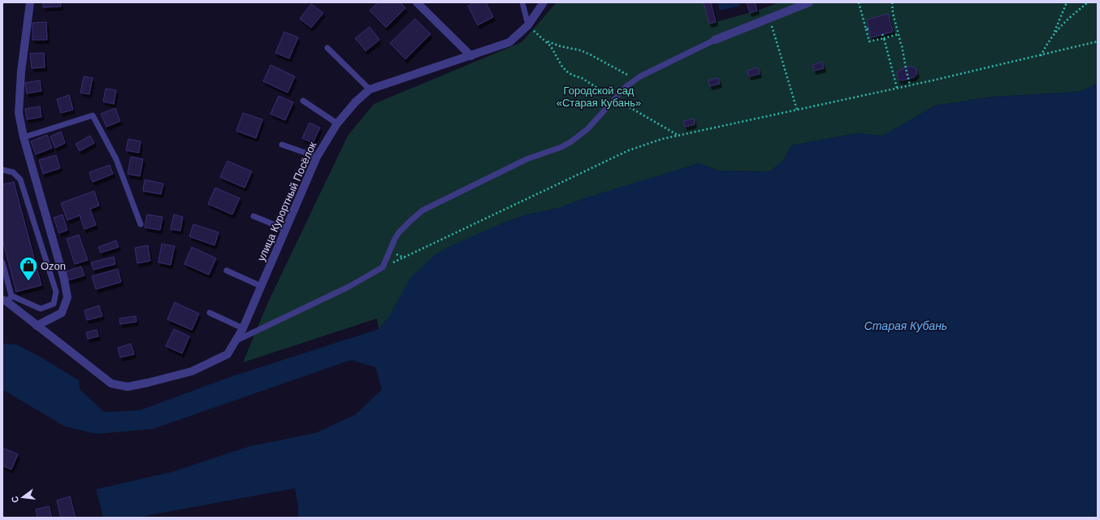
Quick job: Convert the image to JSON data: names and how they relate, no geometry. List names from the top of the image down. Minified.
{"streets":{"street":["улица Курортный Посёлок"]},"water":["Старая Кубань"],"parks":["Городской сад «Старая Кубань»"],"places":{"shop":["Ozon"]},"north":"left"}
